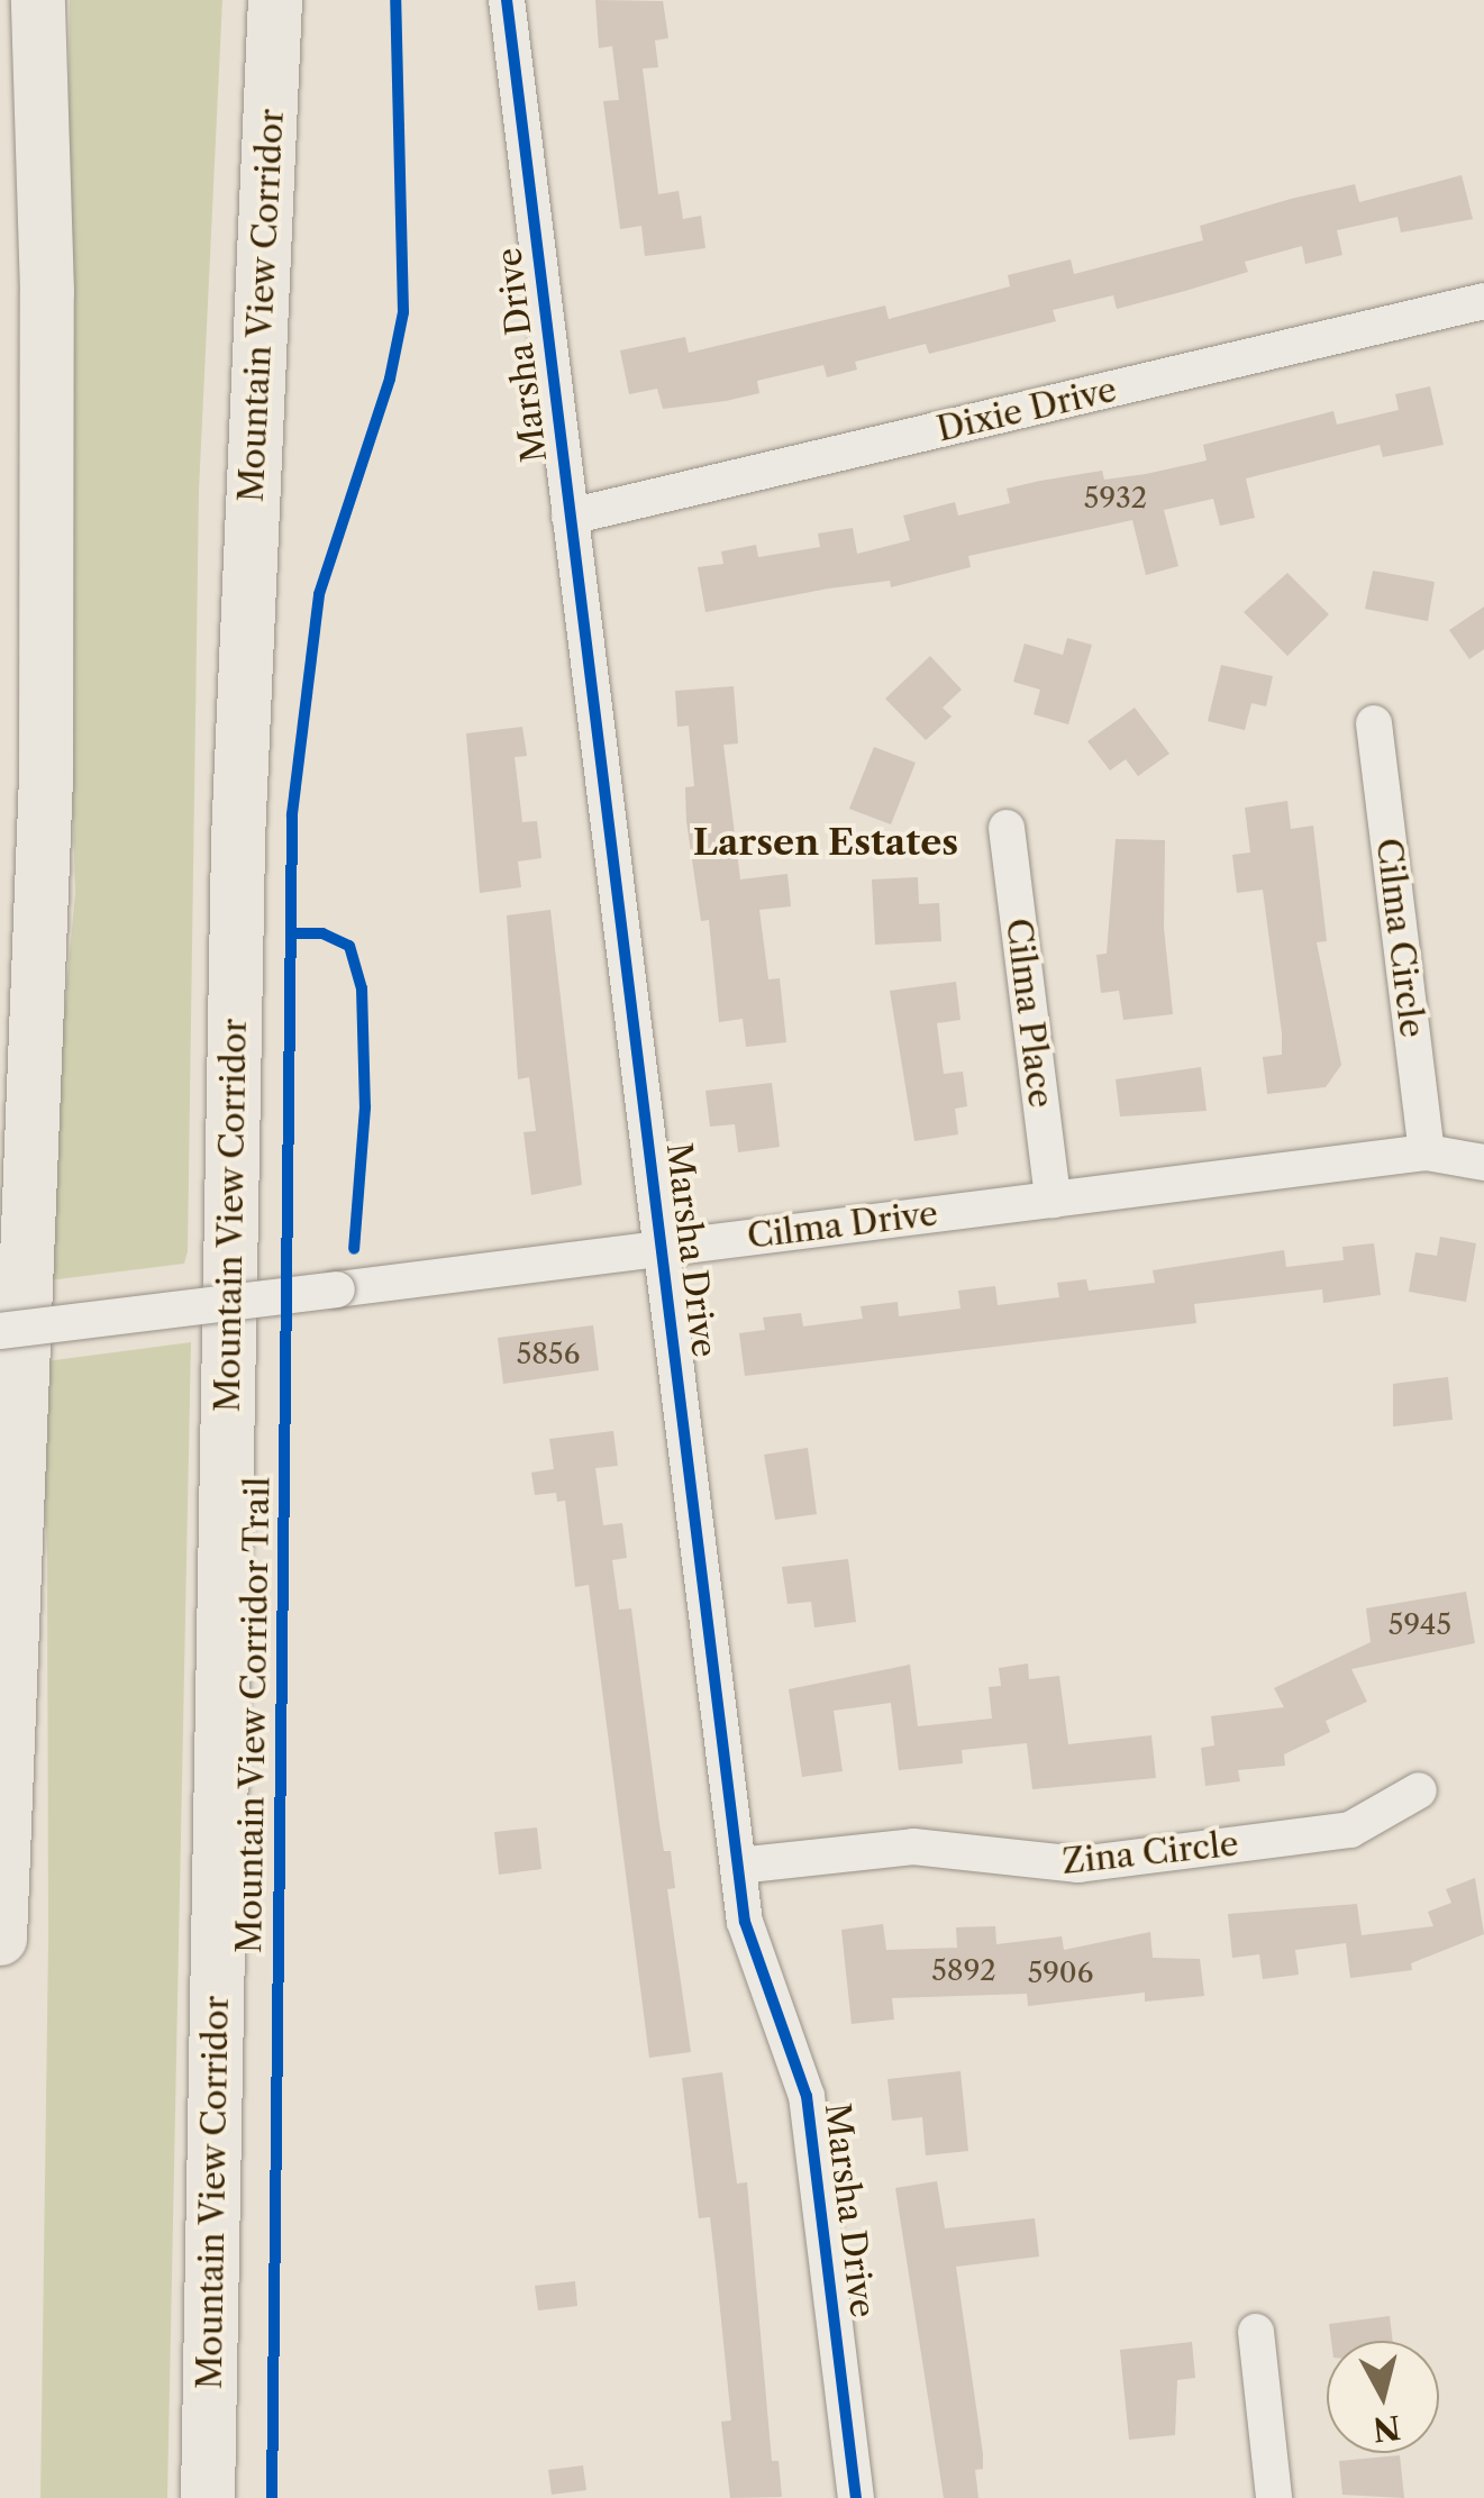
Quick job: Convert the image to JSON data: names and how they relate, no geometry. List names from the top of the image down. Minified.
{"streets":{"highway":["Mountain View Corridor"],"street":["Marsha Drive","Dixie Drive","Cilma Circle","Cilma Place","Cilma Drive","Zina Circle"],"cycle path":["Mountain View Corridor Trail"]},"crossings":[["Marsha Drive","Dixie Drive"],["Marsha Drive","Cilma Drive"],["Marsha Drive","Zina Circle"],["Cilma Circle","Cilma Drive"],["Cilma Place","Cilma Drive"]],"districts":["Larsen Estates"],"house_numbers":["5932","5856","5945","5892","5906"],"north":"bottom"}
